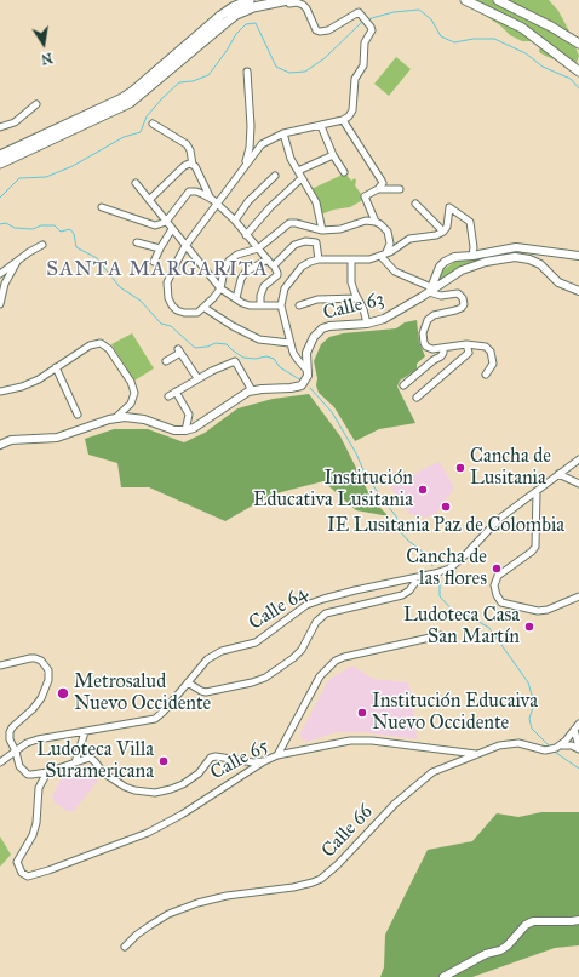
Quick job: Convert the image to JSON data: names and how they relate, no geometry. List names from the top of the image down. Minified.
{"streets":{"main road":["Calle 63"],"street":["Calle 64","Calle 65","Calle 66"]},"crossings":[["Calle 65","Calle 66"]],"districts":["SANTA MARGARITA"],"places":["Cancha de Lusitania","Institución Educativa Lusitania","IE Lusitania Paz de Colombia","Cancha de las flores","Ludoteca Casa San Martín","Metrosalud Nuevo Occidente","Institución Educaiva Nuevo Occidente","Ludoteca Villa Suramericana"],"north":"bottom"}
